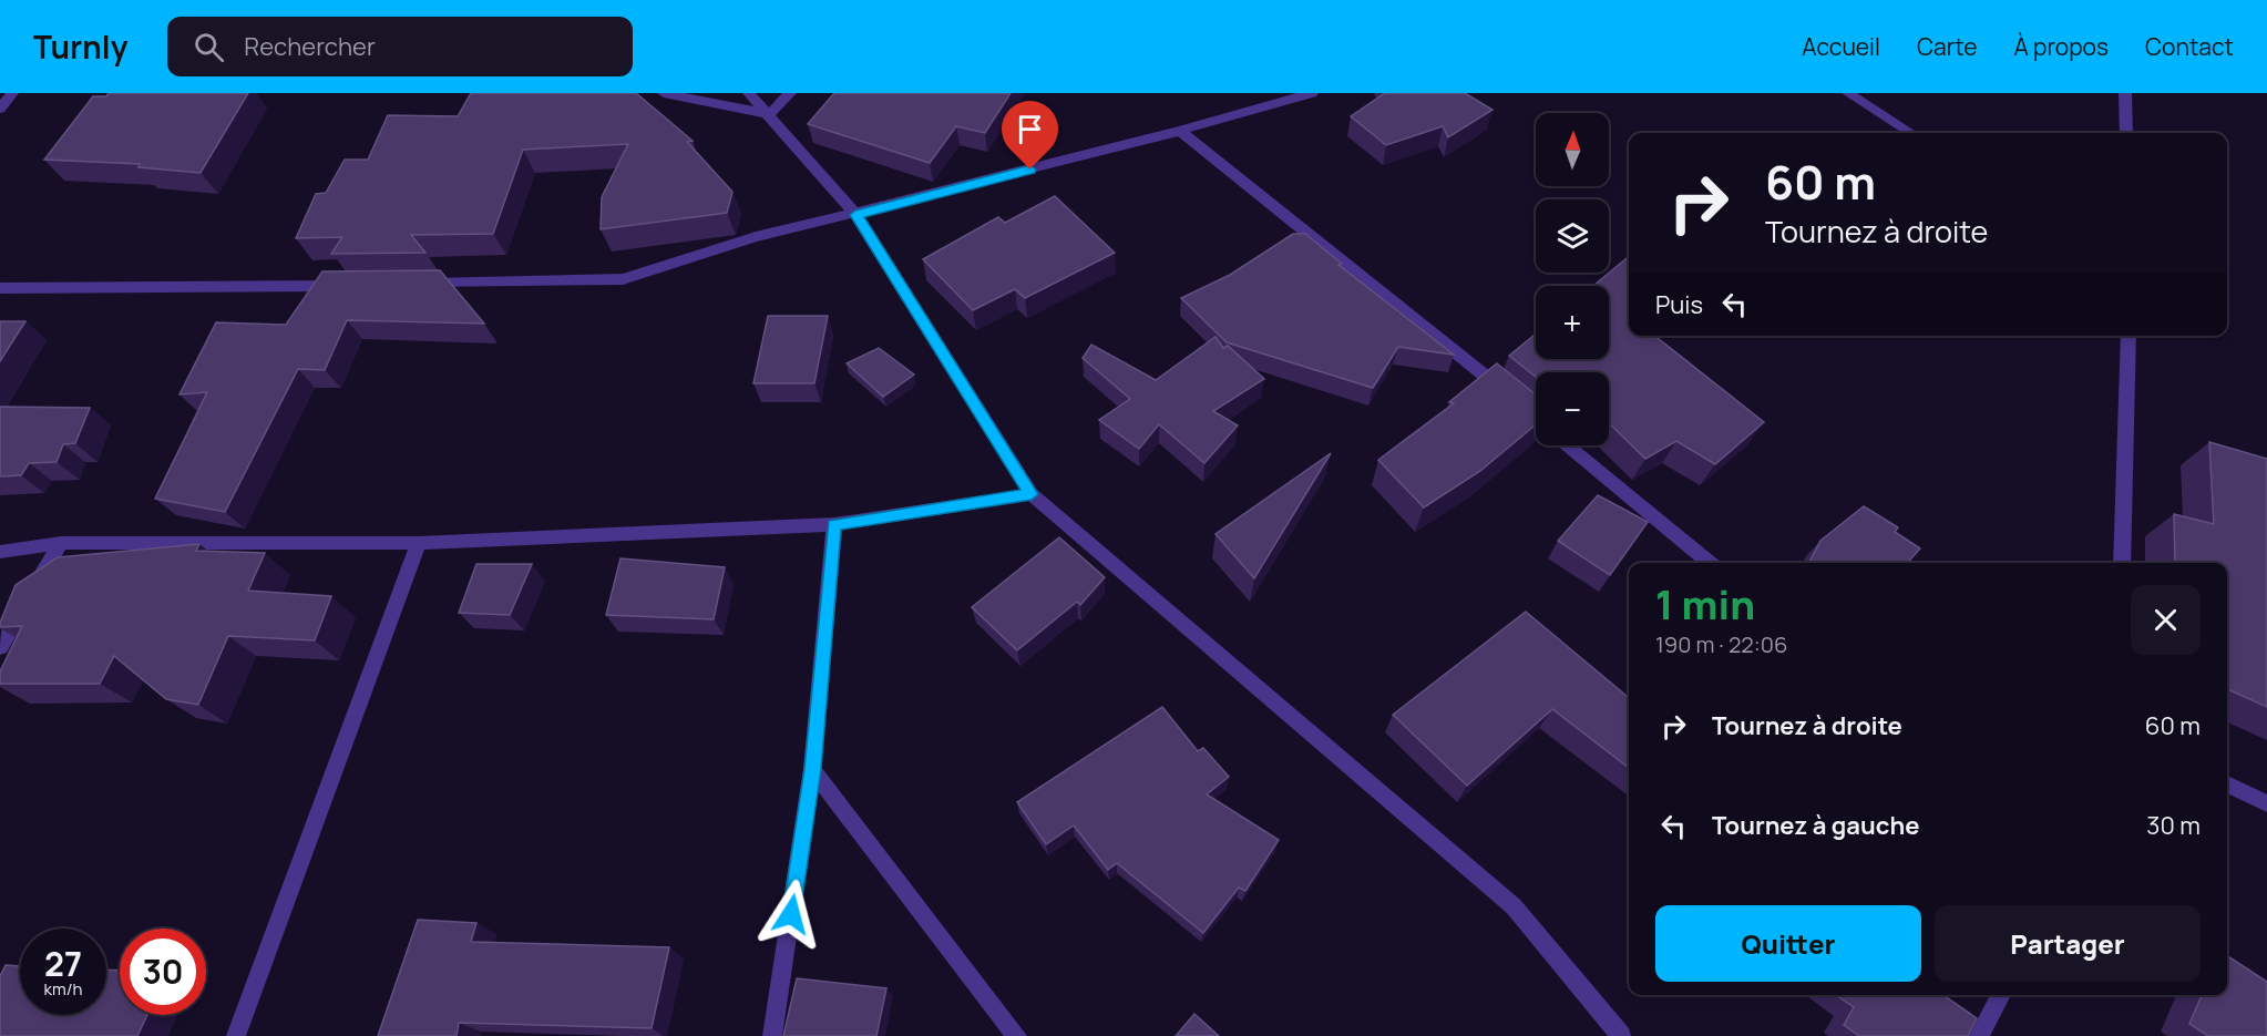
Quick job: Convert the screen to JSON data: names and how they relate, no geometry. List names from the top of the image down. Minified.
{"north":"top","page":{"header":"Turnly","search":"Rechercher","nav":["Accueil","Carte","À propos","Contact"],"map_buttons":["+","−"],"turn":["60 m","Tournez à droite"],"then":"Puis","heading":["1 min","190 m · 22:06"],"list":[{"name":"Tournez à droite","value":"60 m"},{"name":"Tournez à gauche","value":"30 m"}],"buttons":["Quitter","Partager"],"speed":"27 km/h","limit":"30"}}
